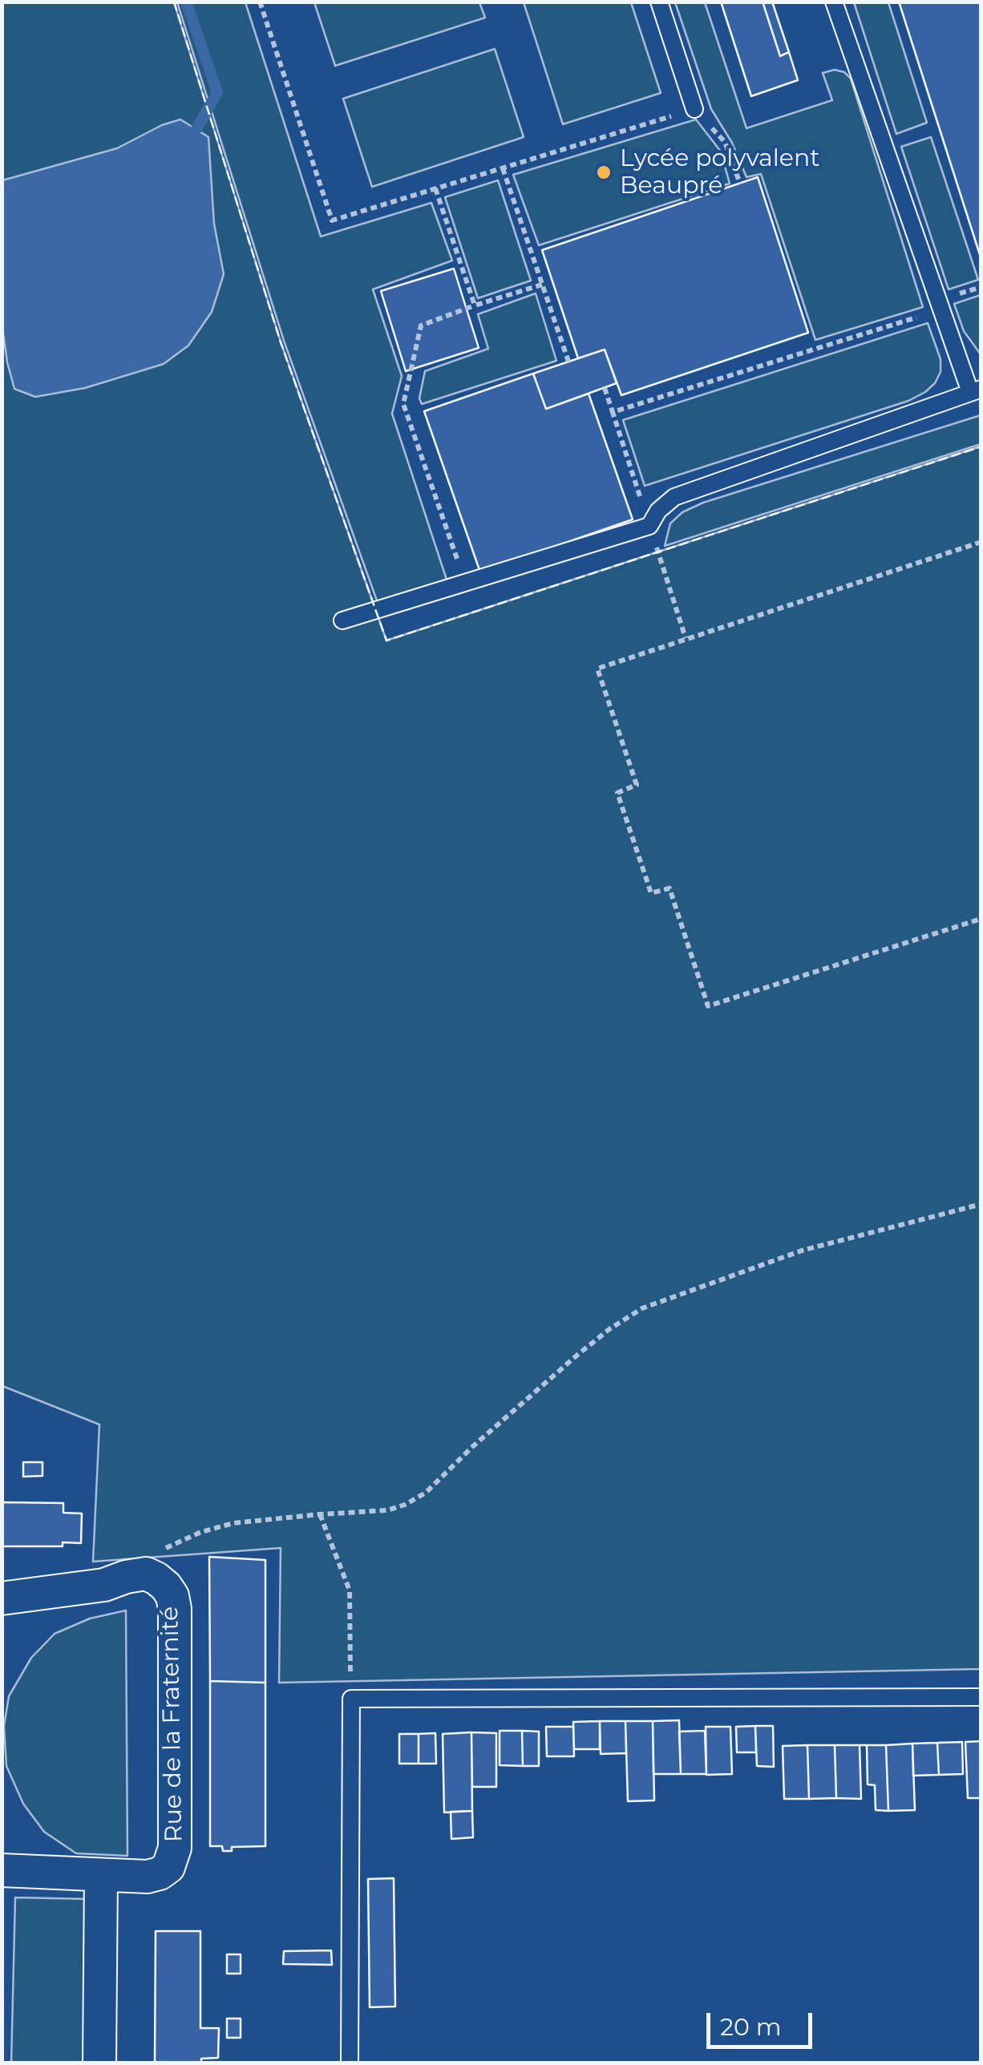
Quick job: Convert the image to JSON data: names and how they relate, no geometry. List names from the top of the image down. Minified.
{"streets":{"street":["Rue de la Fraternité"]},"places":["Lycée polyvalent Beaupré"],"scale_bar":"20 m"}
